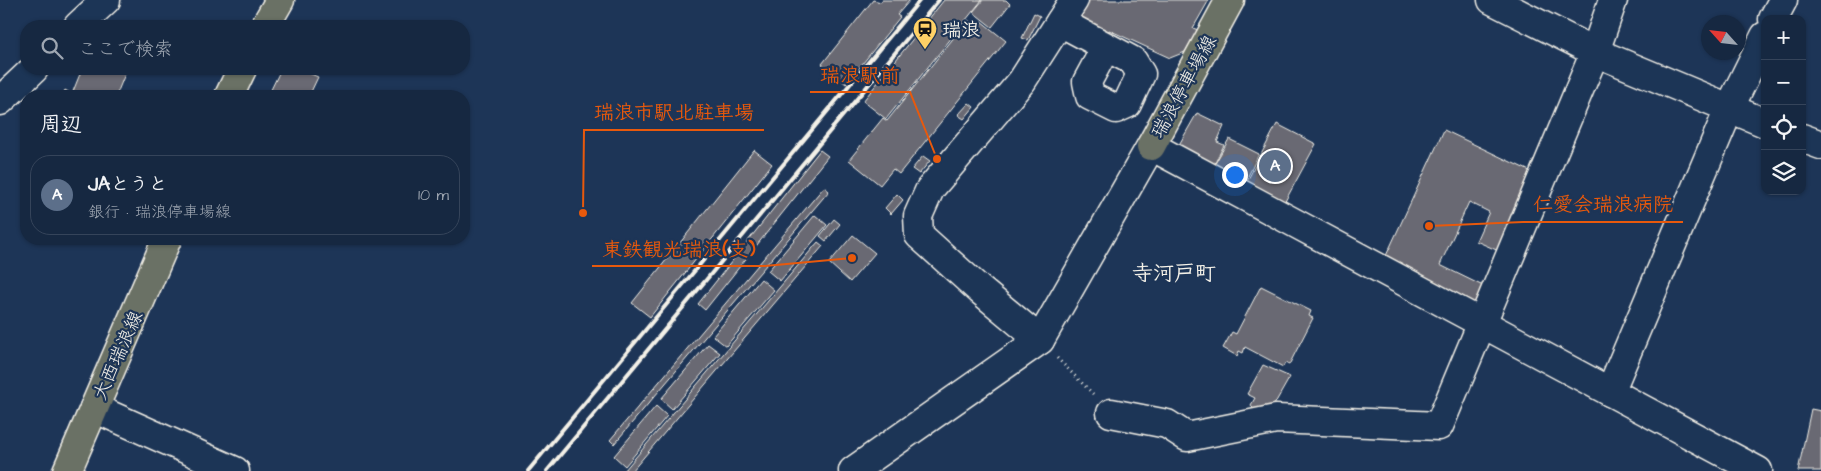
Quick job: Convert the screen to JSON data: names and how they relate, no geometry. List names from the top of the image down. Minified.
{"streets":{"main road":["瑞浪停車場線","大西瑞浪線"]},"districts":["寺河戸町"],"places":{"station":["瑞浪"],"other":["瑞浪駅前","瑞浪市駅北駐車場","仁愛会瑞浪病院","東鉄観光瑞浪(支)"]},"north":"top left","page":{"map_buttons":["+","−"],"search":"ここで検索","heading":"周辺","pins":"A","list":[{"mark":"A","name":"JAとうと","note":"銀行 · 瑞浪停車場線","value":"10 m"}]}}
